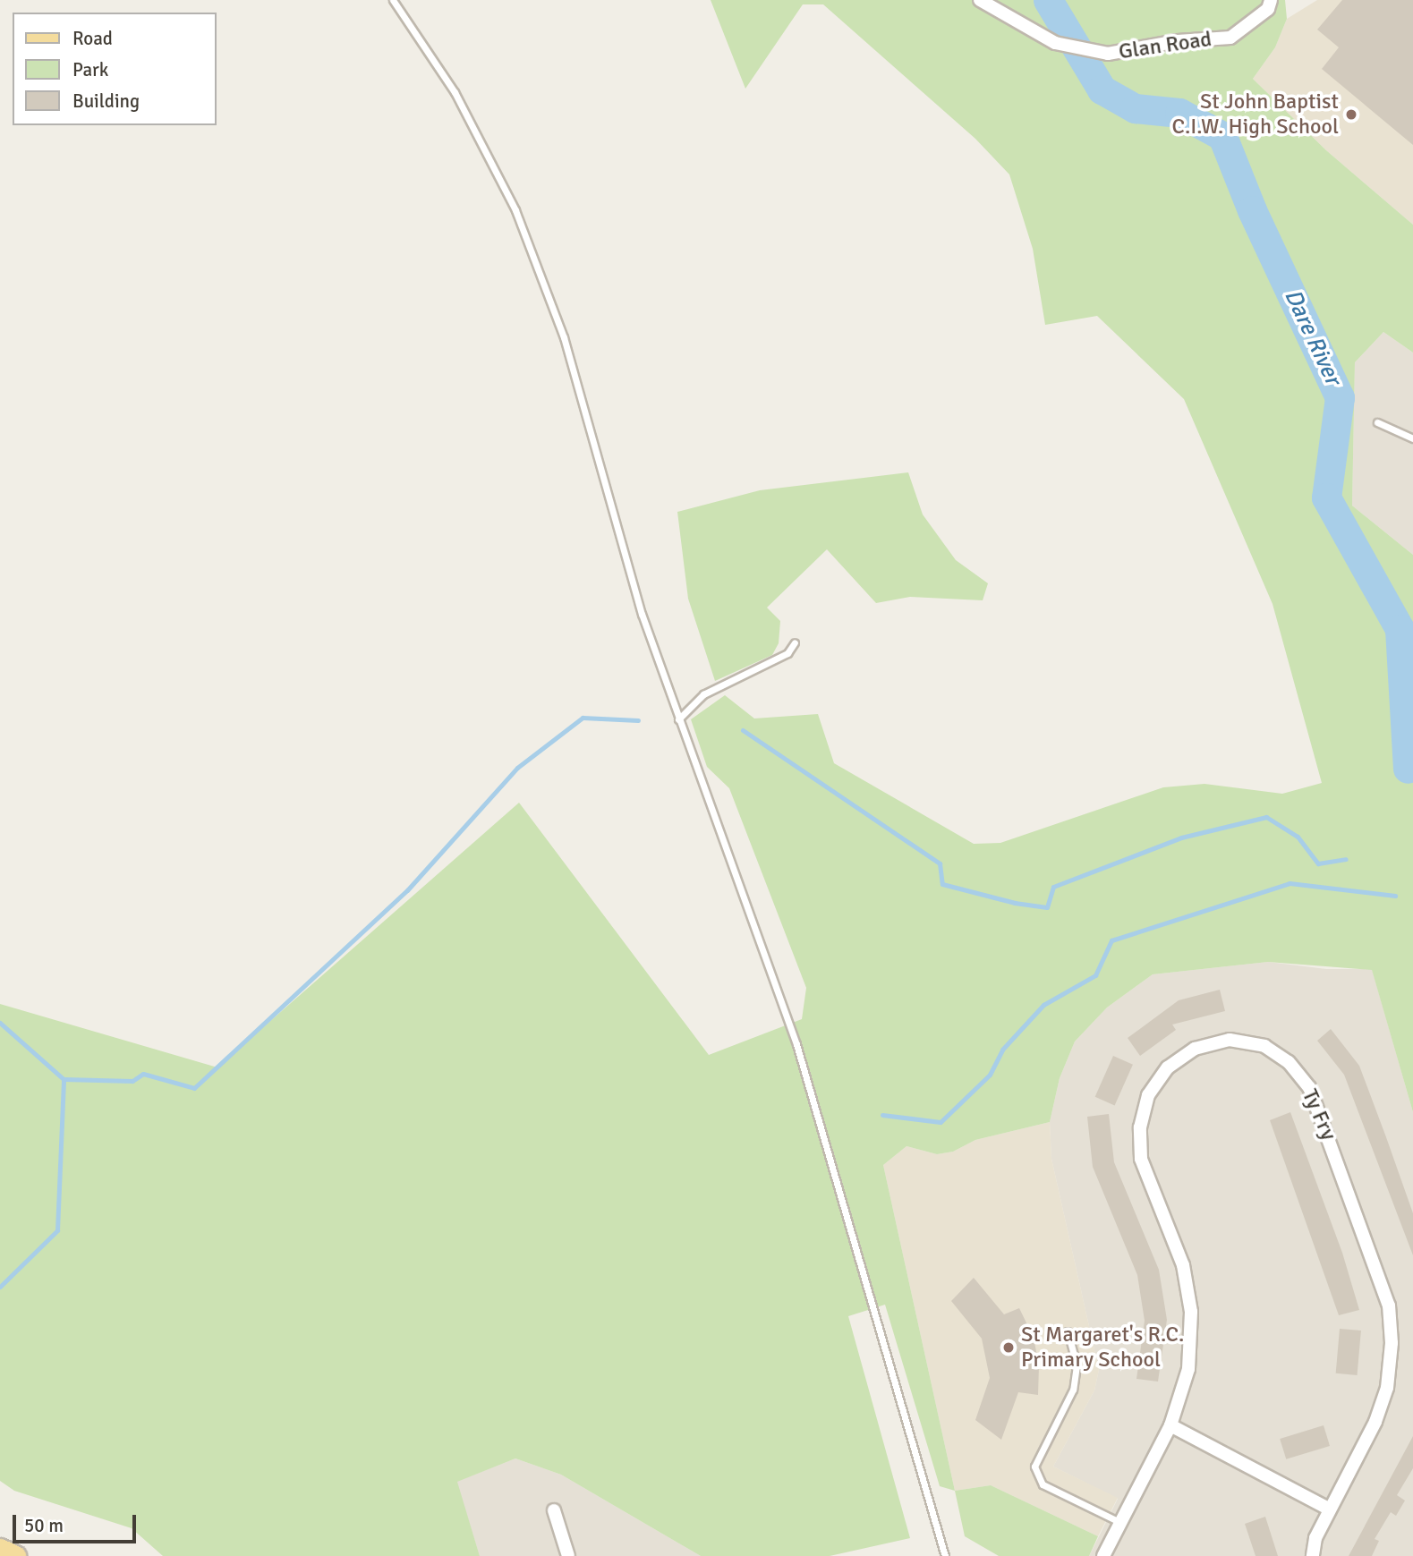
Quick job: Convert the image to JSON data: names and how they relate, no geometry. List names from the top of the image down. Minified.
{"streets":{"street":["Glan Road","Ty Fry"]},"water":["Dare River"],"places":["St John Baptist C.I.W. High School","St Margaret's R.C. Primary School"],"legend":["Road","Park","Building"],"scale_bar":"50 m"}
